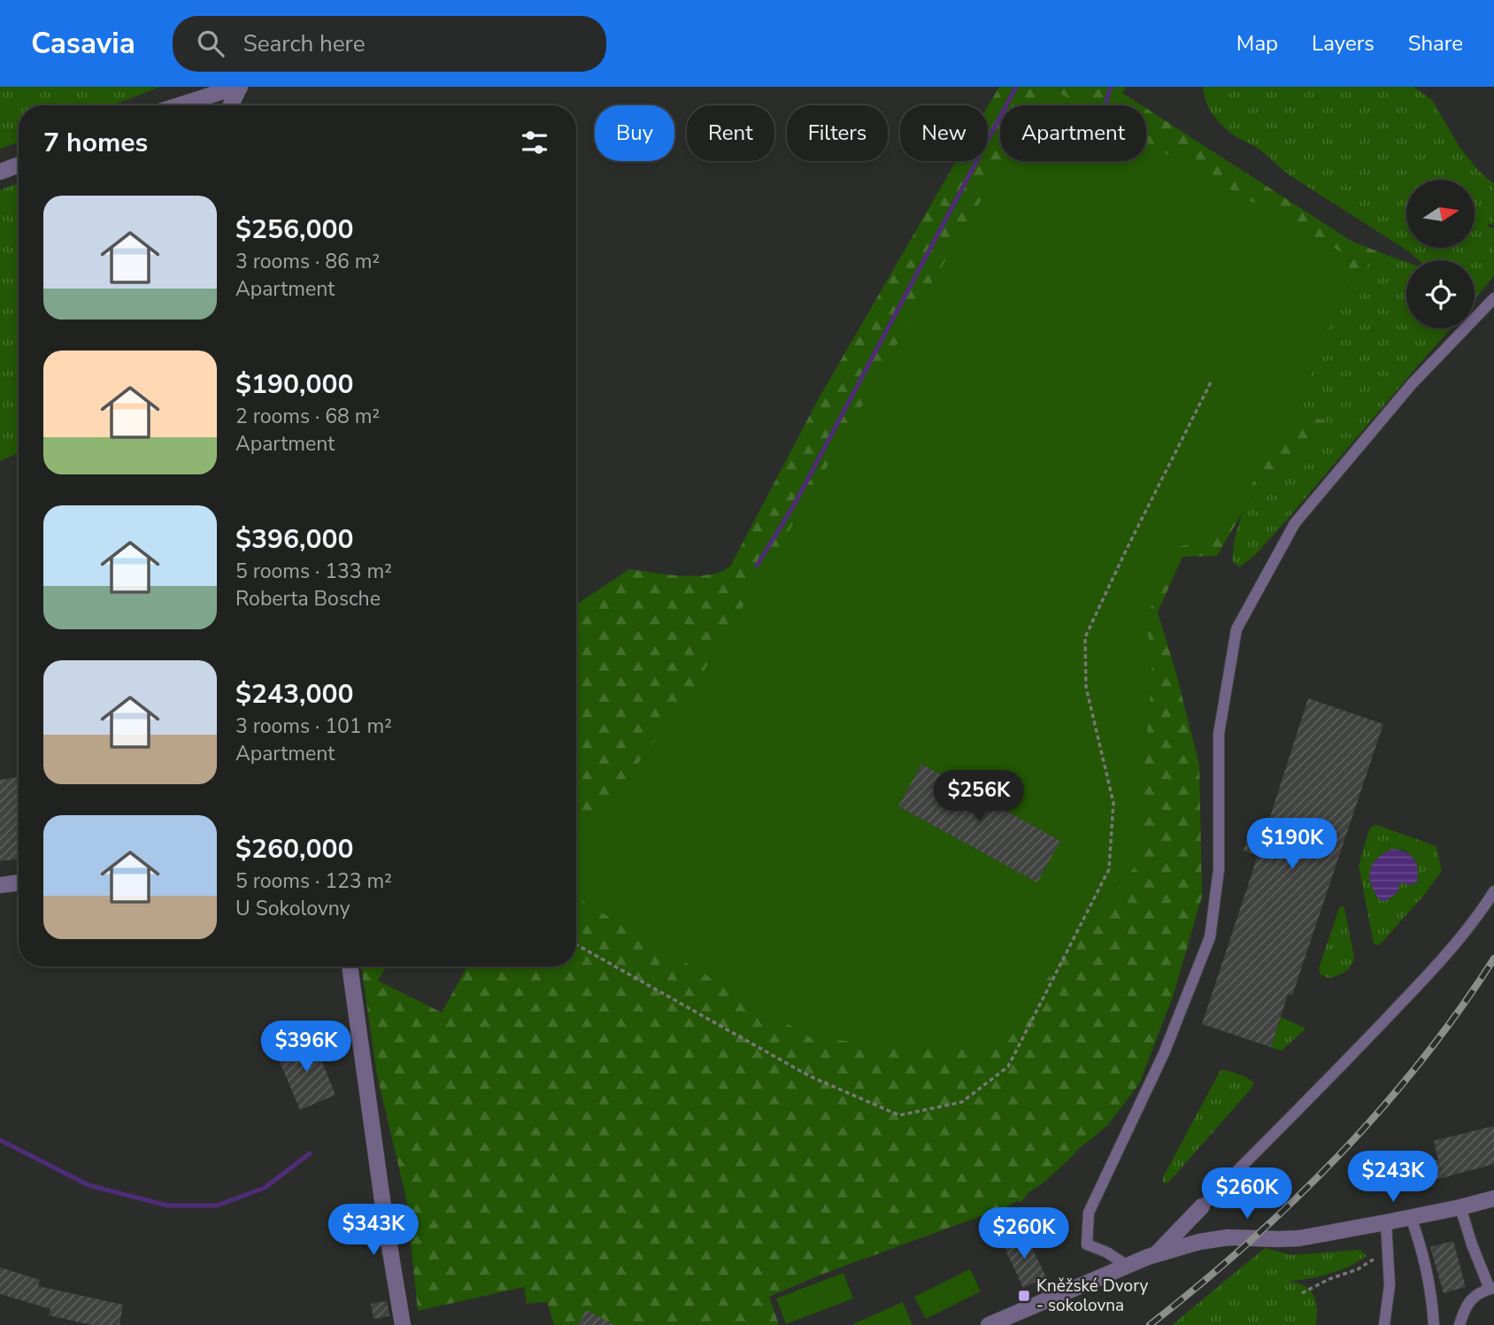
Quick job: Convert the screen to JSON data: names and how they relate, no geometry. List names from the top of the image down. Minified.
{"places":{"transit":["Kněžské Dvory - sokolovna"]},"north":"right","page":{"header":"Casavia","search":"Search here","nav":["Map","Layers","Share"],"chip":["Buy","Rent","Filters","New","Apartment"],"heading":"7 homes","list":[{"name":"$256,000","note":"3 rooms · 86 m² · Apartment"},{"name":"$190,000","note":"2 rooms · 68 m² · Apartment"},{"name":"$396,000","note":"5 rooms · 133 m² · Roberta Bosche"},{"name":"$243,000","note":"3 rooms · 101 m² · Apartment"},{"name":"$260,000","note":"5 rooms · 123 m² · U Sokolovny"}],"price":["$256K","$190K","$396K","$243K","$260K","$343K","$260K"]}}
